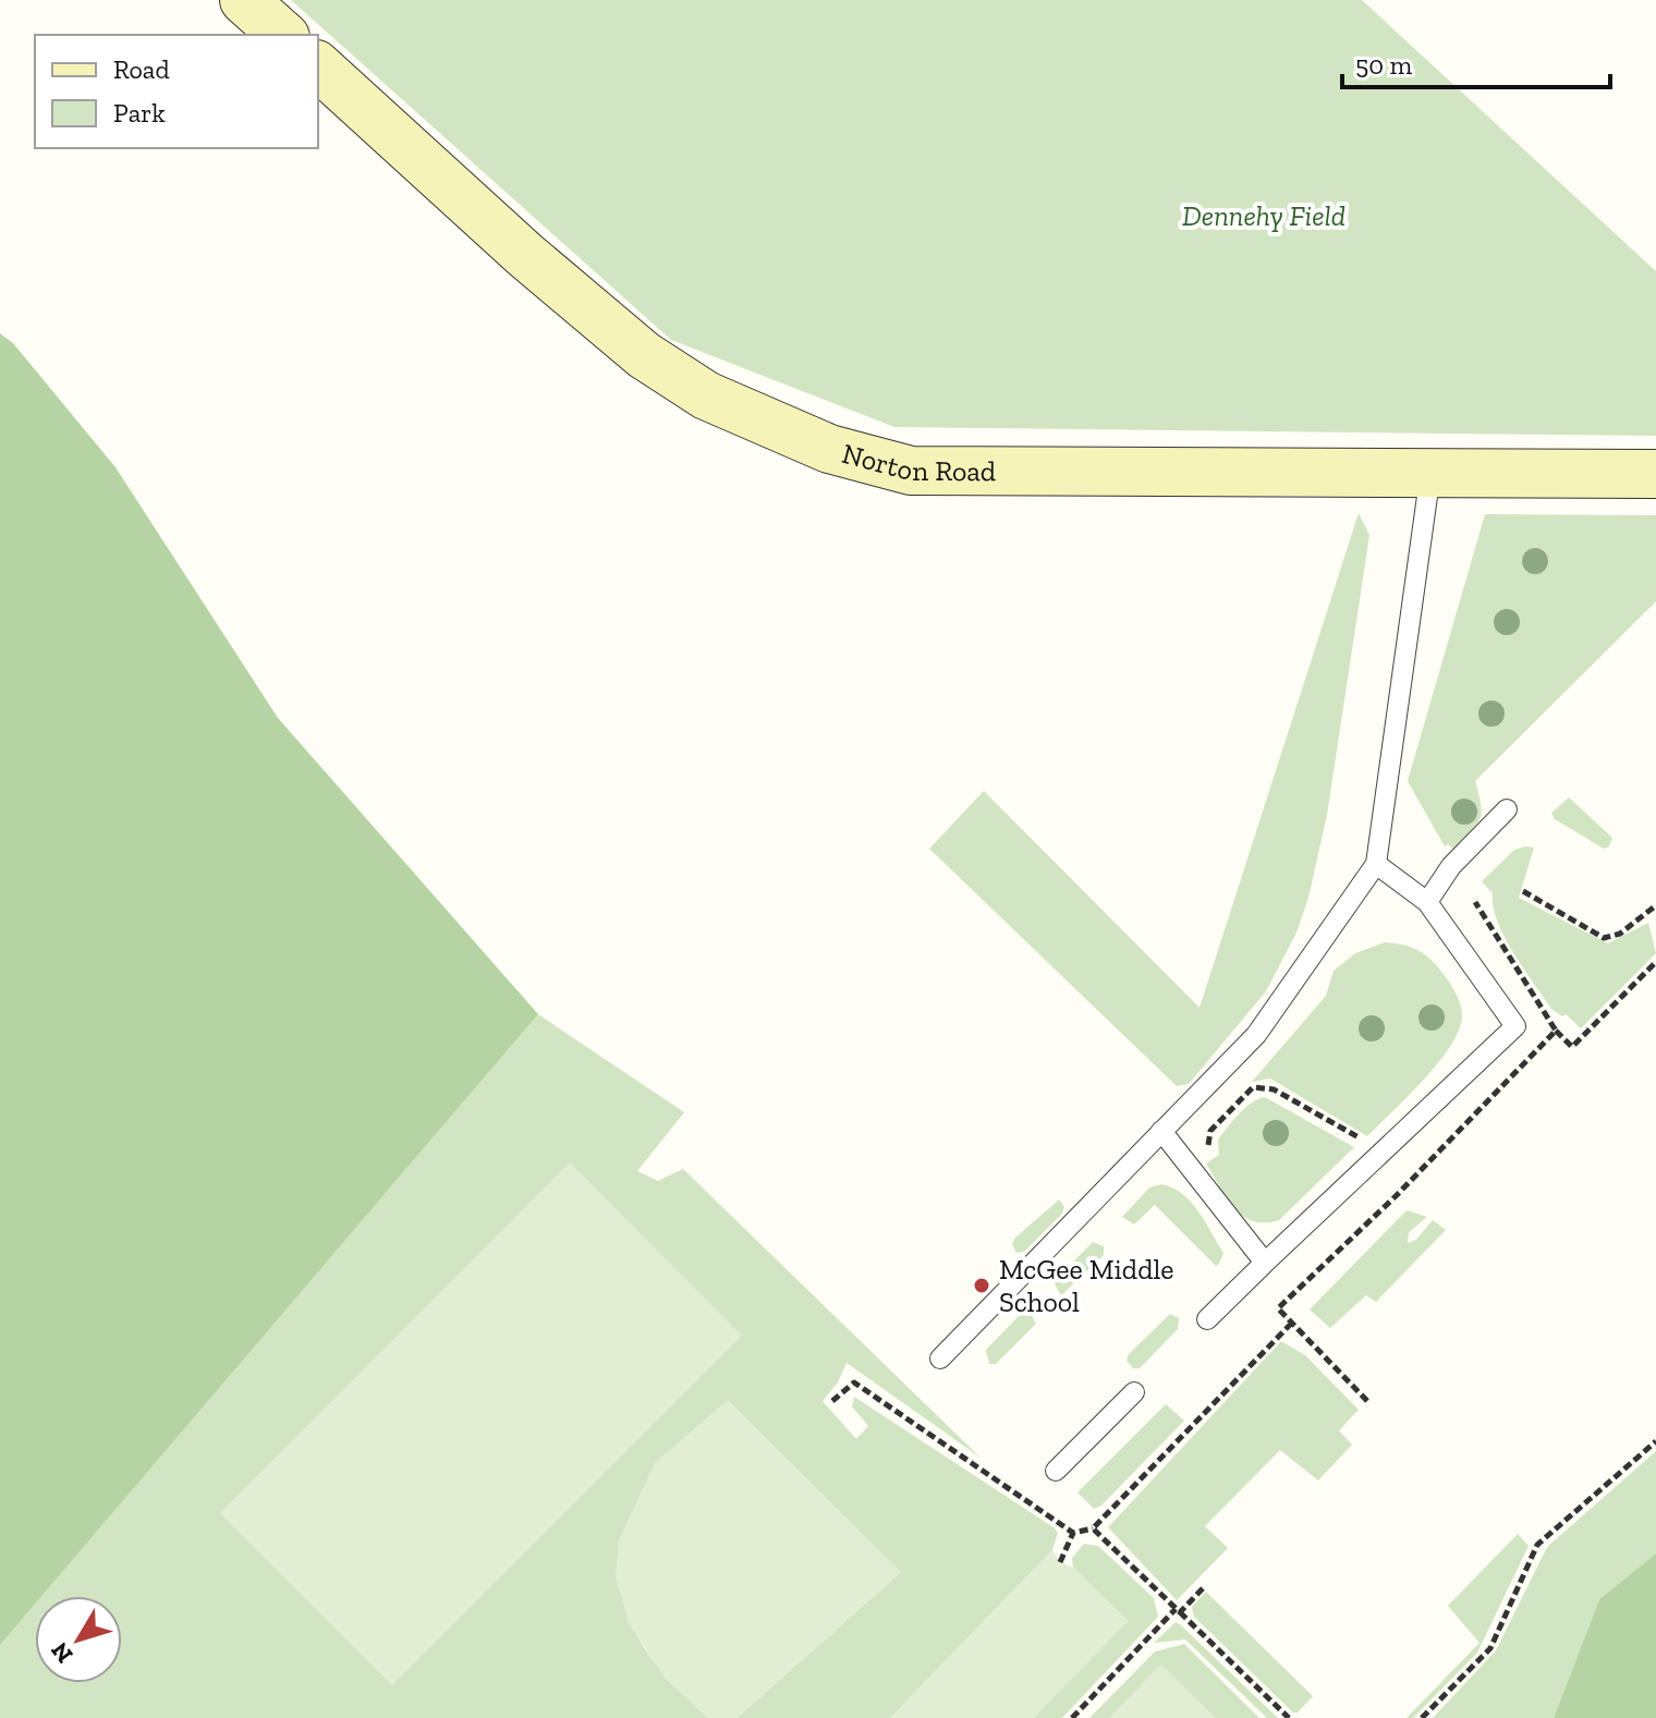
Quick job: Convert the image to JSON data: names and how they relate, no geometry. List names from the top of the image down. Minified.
{"streets":{"main road":["Norton Road"]},"parks":["Dennehy Field"],"places":["McGee Middle School"],"legend":["Road","Park"],"scale_bar":"50 m","north":"bottom left"}
